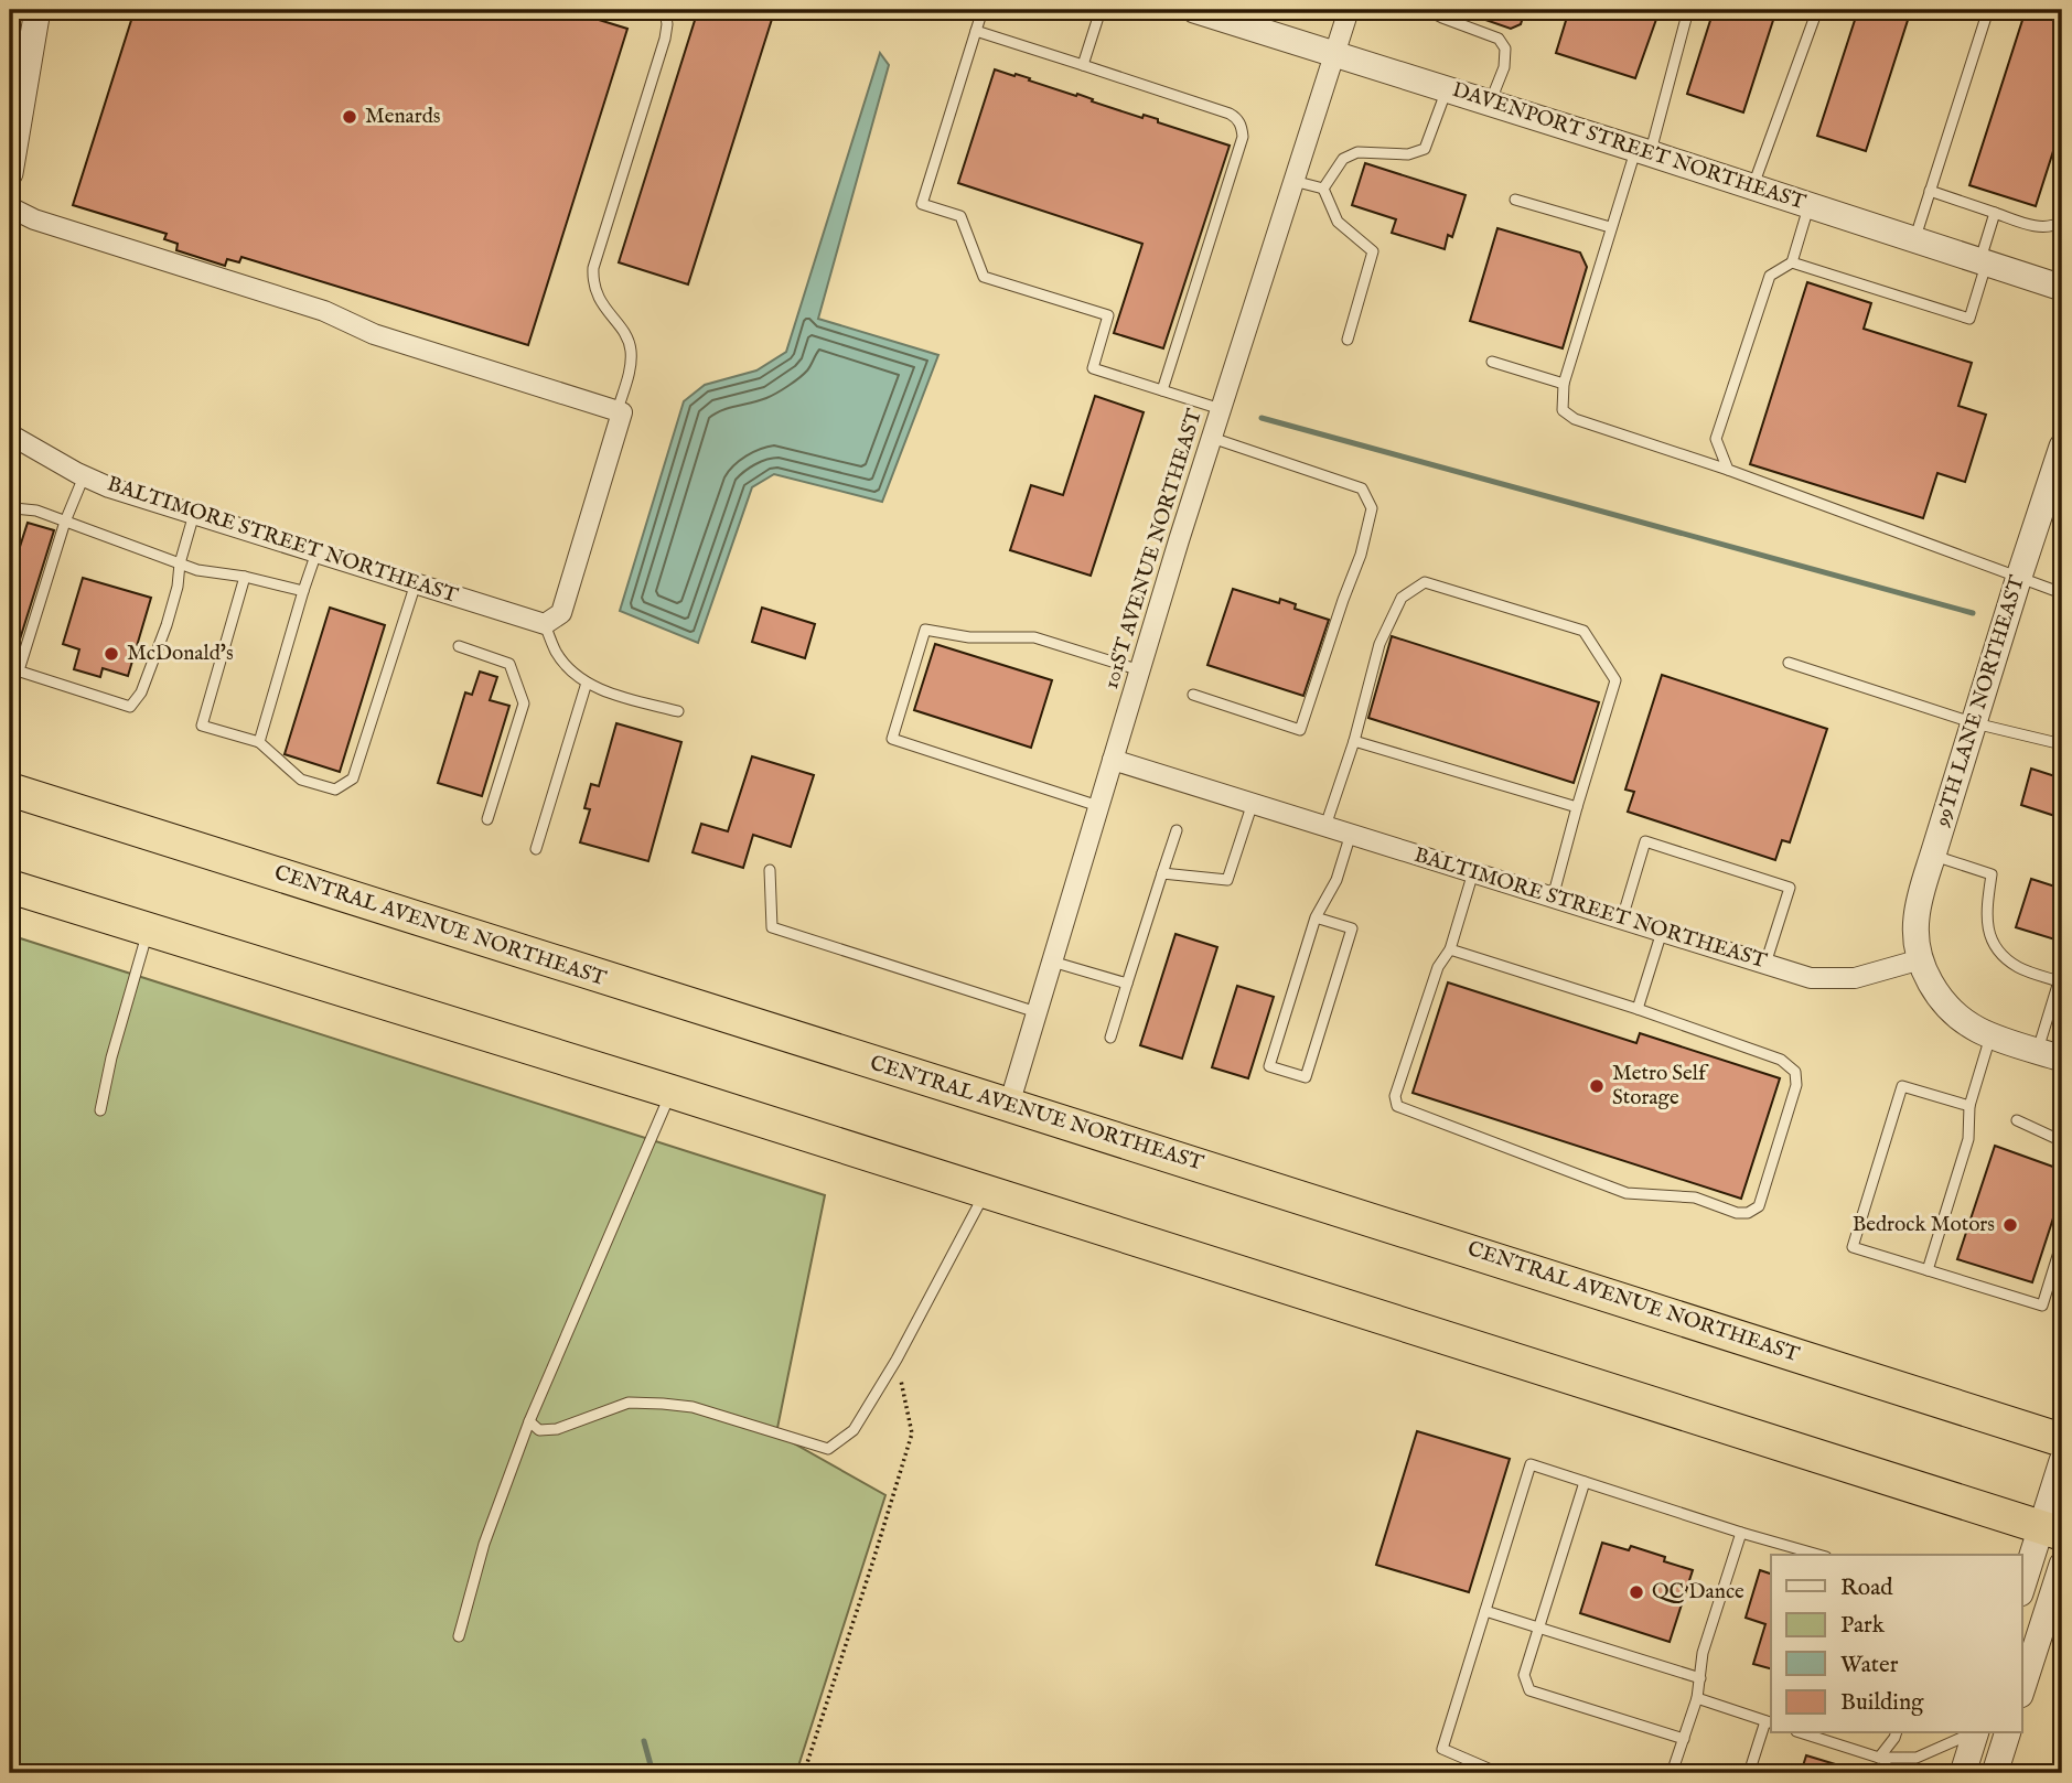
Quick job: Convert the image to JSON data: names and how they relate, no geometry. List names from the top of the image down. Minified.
{"streets":{"highway":["CENTRAL AVENUE NORTHEAST"],"street":["DAVENPORT STREET NORTHEAST","BALTIMORE STREET NORTHEAST","101ST AVENUE NORTHEAST","99TH LANE NORTHEAST"]},"crossings":[["DAVENPORT STREET NORTHEAST","101ST AVENUE NORTHEAST"],["BALTIMORE STREET NORTHEAST","101ST AVENUE NORTHEAST"],["BALTIMORE STREET NORTHEAST","99TH LANE NORTHEAST"],["101ST AVENUE NORTHEAST","CENTRAL AVENUE NORTHEAST"]],"places":["Menards","McDonald's","Metro Self Storage","Bedrock Motors","QC Dance"],"legend":["Road","Park","Water","Building"]}
